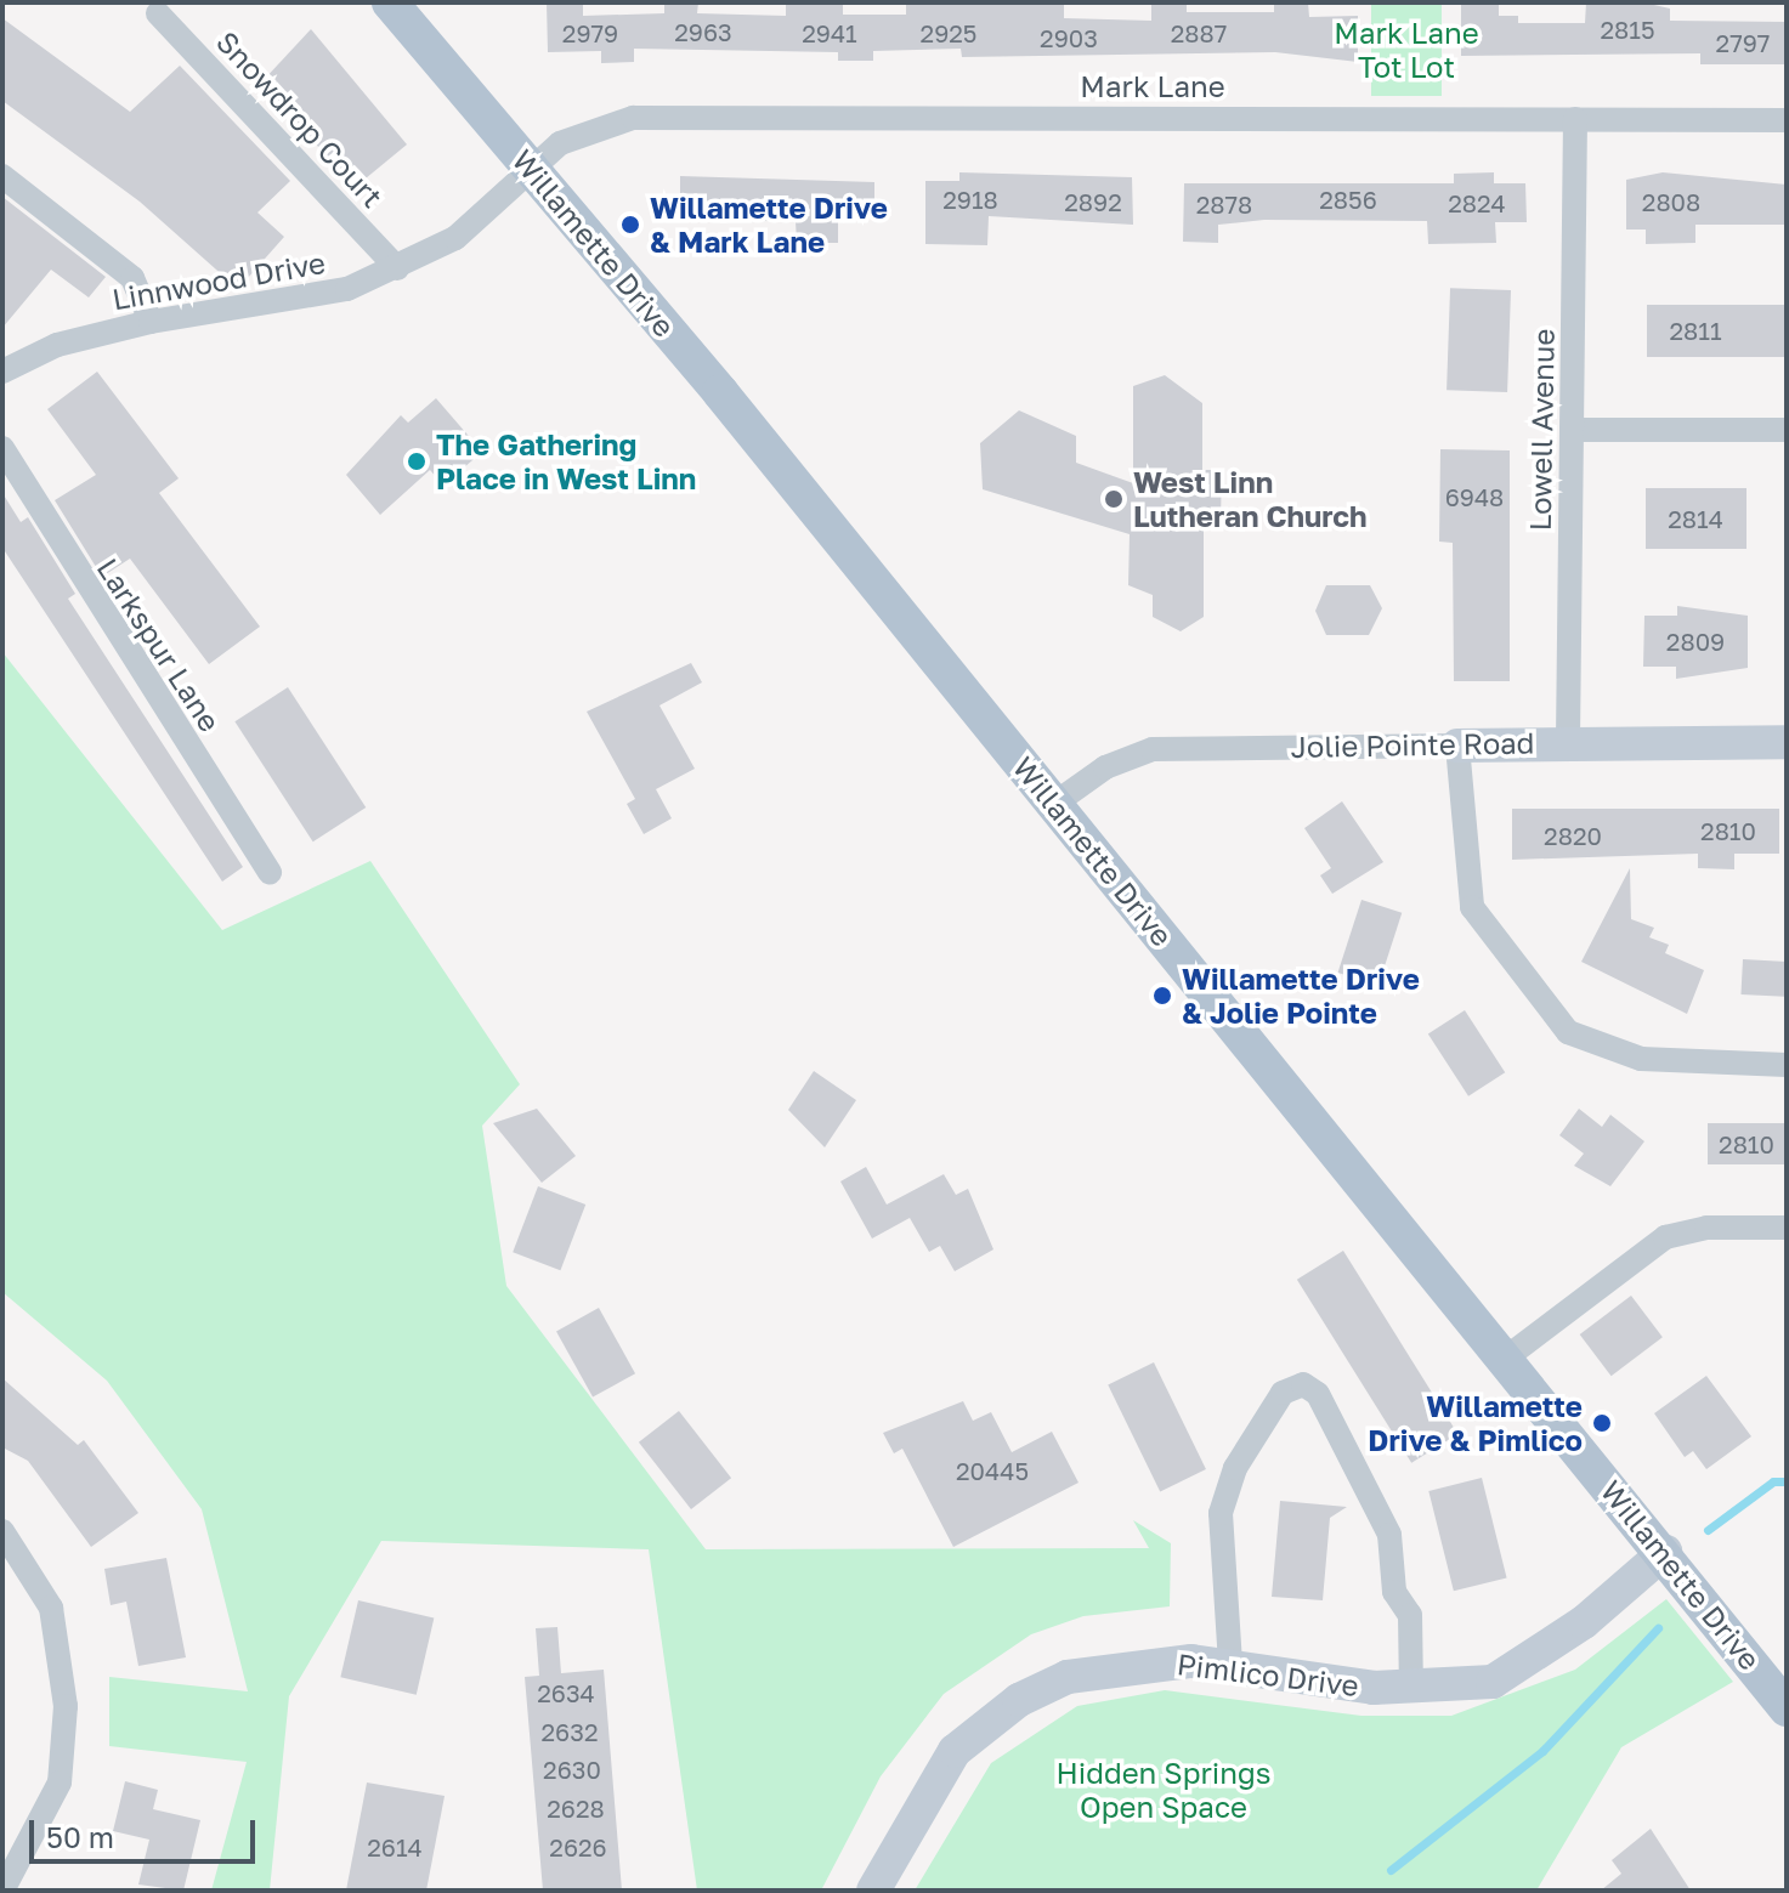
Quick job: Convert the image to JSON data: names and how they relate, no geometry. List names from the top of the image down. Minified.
{"streets":{"main road":["Willamette Drive"],"street":["Mark Lane","Snowdrop Court","Linnwood Drive","Lowell Avenue","Larkspur Lane","Jolie Pointe Road","Pimlico Drive"]},"crossings":[["Mark Lane","Willamette Drive"],["Mark Lane","Linnwood Drive"],["Mark Lane","Lowell Avenue"],["Snowdrop Court","Linnwood Drive"],["Willamette Drive","Linnwood Drive"],["Willamette Drive","Jolie Pointe Road"],["Willamette Drive","Pimlico Drive"],["Lowell Avenue","Jolie Pointe Road"]],"parks":["Mark Lane Tot Lot","Hidden Springs Open Space"],"places":["Willamette Drive & Mark Lane","The Gathering Place in West Linn","West Linn Lutheran Church","Willamette Drive & Jolie Pointe","Willamette Drive & Pimlico"],"house_numbers":["2815","2963","2979","2941","2925","2887","2903","2797","2918","2856","2892","2808","2824","2878","2811","6948","2814","2809","2810","2820","2810","20445","2634","2632","2630","2628","2614","2626"],"scale_bar":"50 m"}
